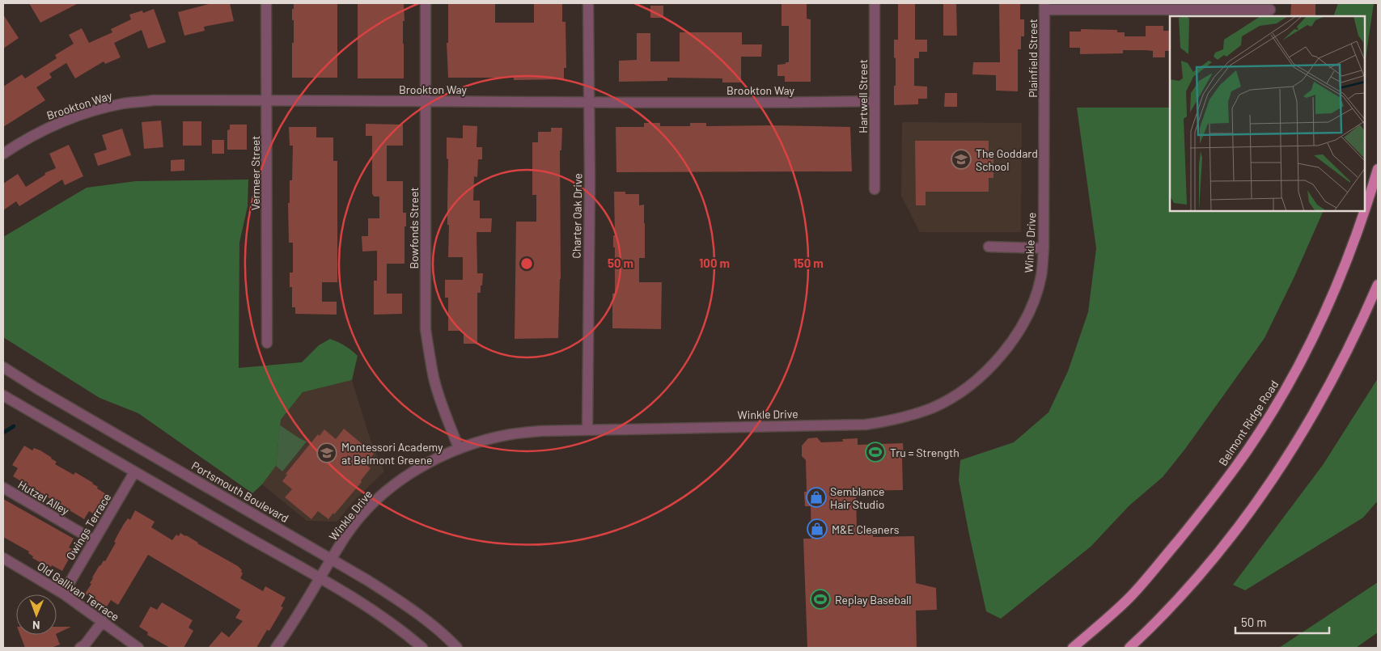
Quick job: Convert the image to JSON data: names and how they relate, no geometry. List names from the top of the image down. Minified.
{"streets":{"main road":["Belmont Ridge Road"],"street":["Plainfield Street","Brookton Way","Hartwell Street","Vermeer Street","Charter Oak Drive","Bowfonds Street","Winkle Drive","Portsmouth Boulevard","Hutzel Alley","Owings Terrace","Old Gallivan Terrace"]},"crossings":[["Plainfield Street","Winkle Drive"],["Brookton Way","Hartwell Street"],["Brookton Way","Vermeer Street"],["Brookton Way","Charter Oak Drive"],["Brookton Way","Bowfonds Street"],["Charter Oak Drive","Winkle Drive"],["Bowfonds Street","Winkle Drive"],["Winkle Drive","Portsmouth Boulevard"],["Hutzel Alley","Owings Terrace"],["Owings Terrace","Old Gallivan Terrace"]],"places":{"school or university":["The Goddard School","Montessori Academy at Belmont Greene"],"sports":["Tru = Strength","Replay Baseball"],"shop":["Semblance Hair Studio","M&E Cleaners"]},"scale_bar":"50 m","north":"bottom","rings":["50 m","100 m","150 m"]}
